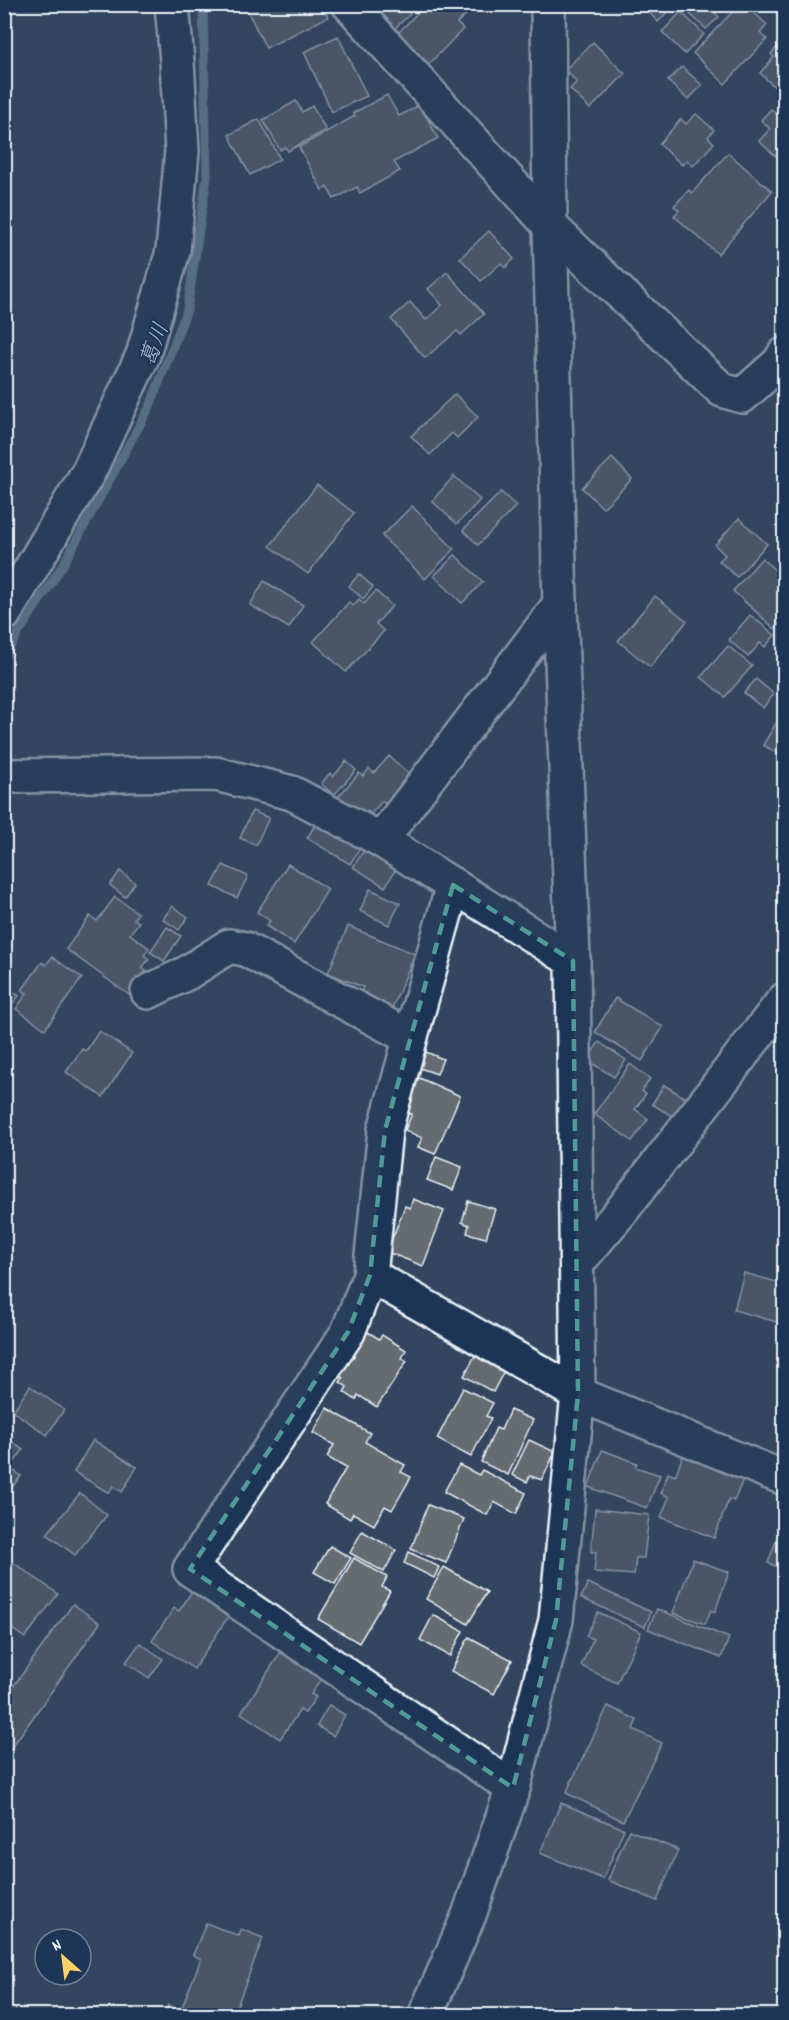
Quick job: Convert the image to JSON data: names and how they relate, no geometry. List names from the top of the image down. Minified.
{"water":["葛川"],"north":"top left"}
